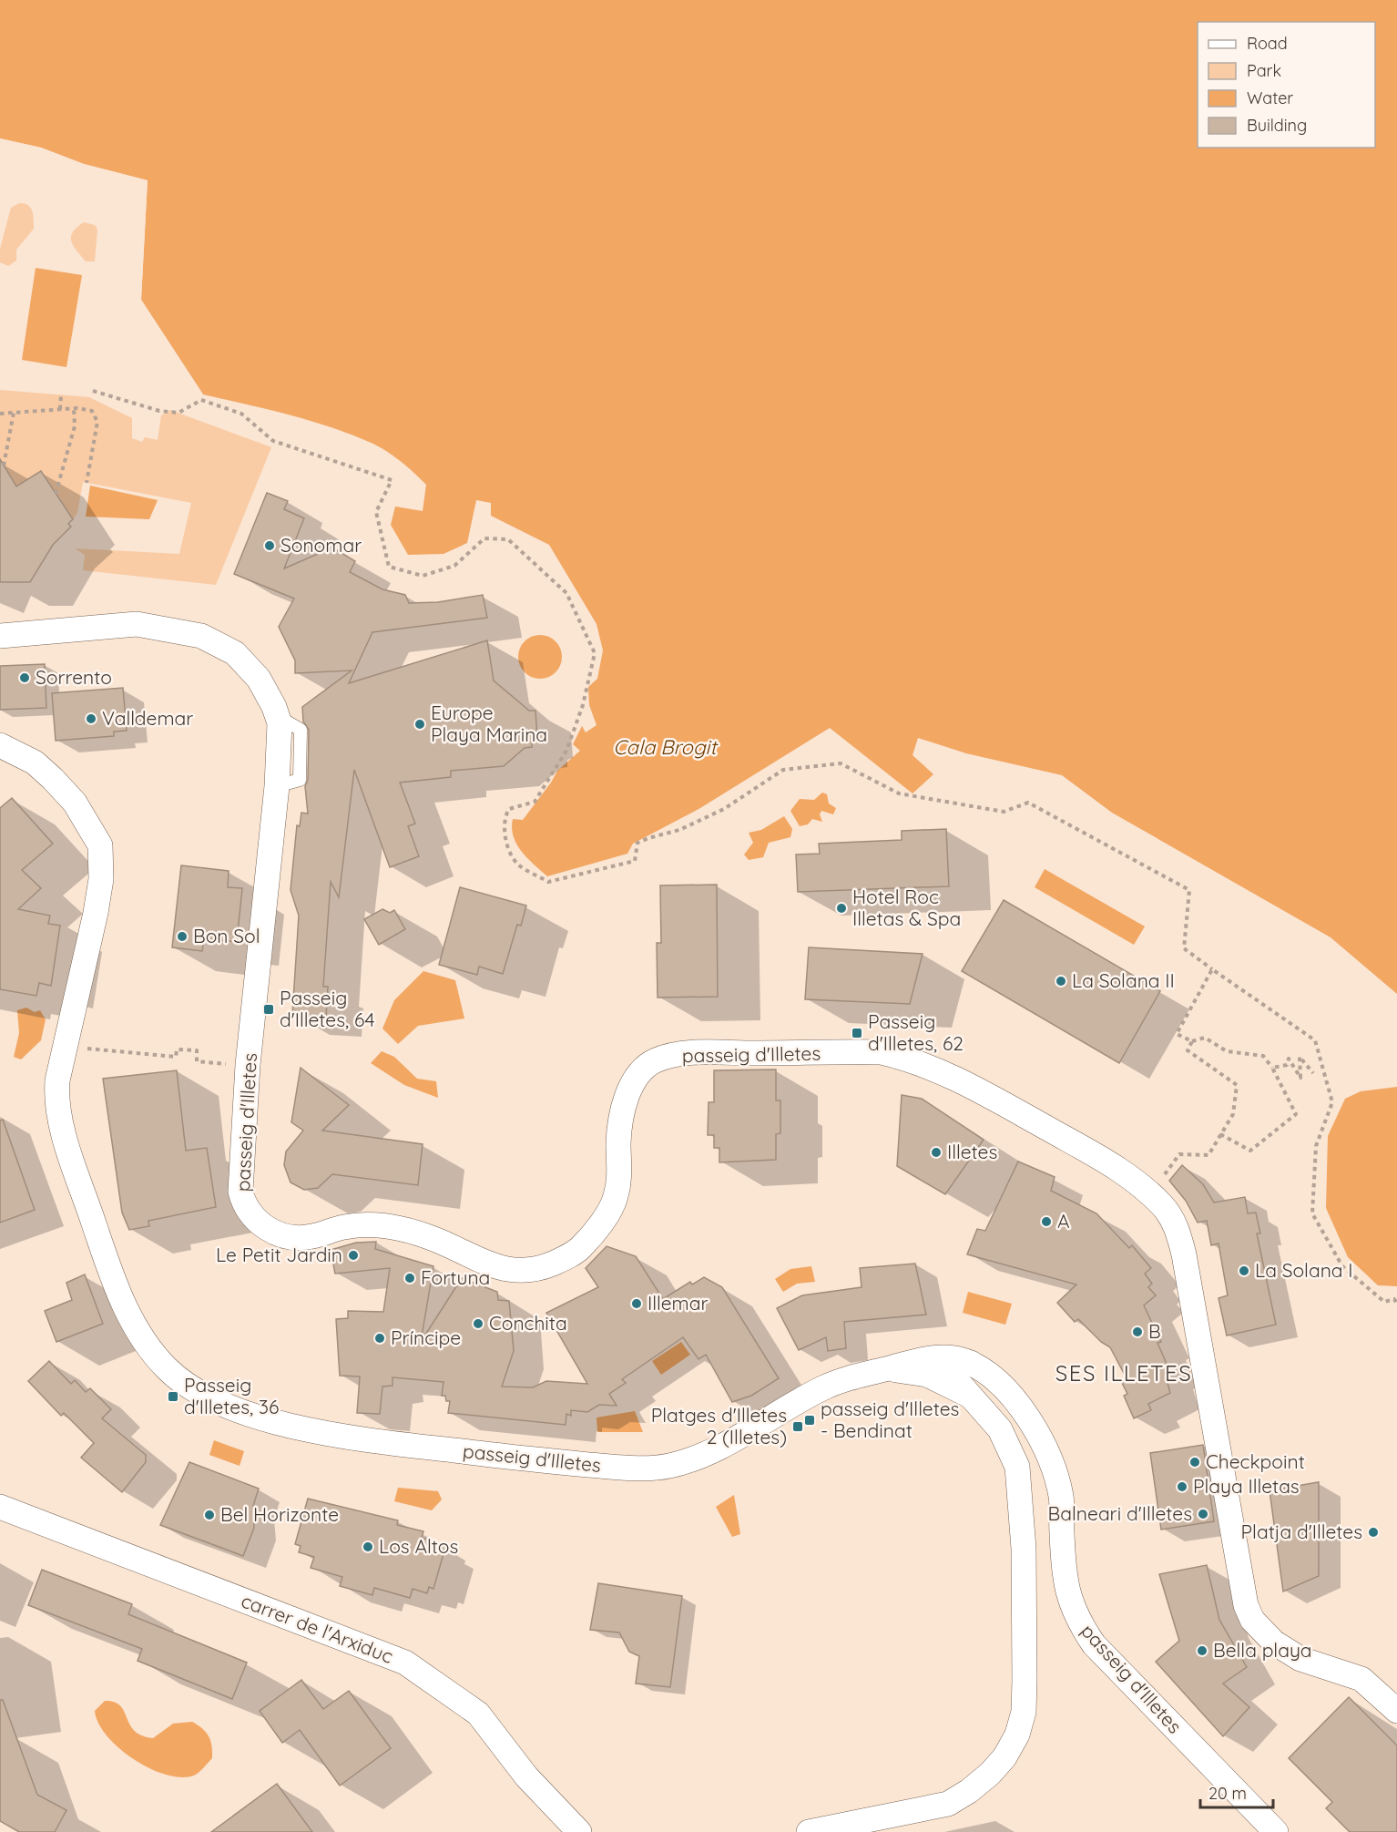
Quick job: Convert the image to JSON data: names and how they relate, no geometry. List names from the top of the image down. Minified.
{"streets":{"street":["passeig d'Illetes","carrer de l'Arxiduc"]},"districts":["SES ILLETES"],"water":["Cala Brogit"],"places":{"other":["Sonomar","Sorrento","Valldemar","Europe Playa Marina","Hotel Roc Illetas & Spa","Bon Sol","La Solana II","Illetes","A","Le Petit Jardin","La Solana I","Fortuna","Illemar","Conchita","B","Príncipe","Checkpoint","Playa Illetas","Balneari d'Illetes","Bel Horizonte","Platja d'Illetes","Los Altos","Bella playa"],"transit":["Passeig d'Illetes, 64","Passeig d'Illetes, 62","Passeig d'Illetes, 36","passeig d'Illetes - Bendinat","Platges d'Illetes 2 (Illetes)"]},"legend":["Road","Park","Water","Building"],"scale_bar":"20 m"}
